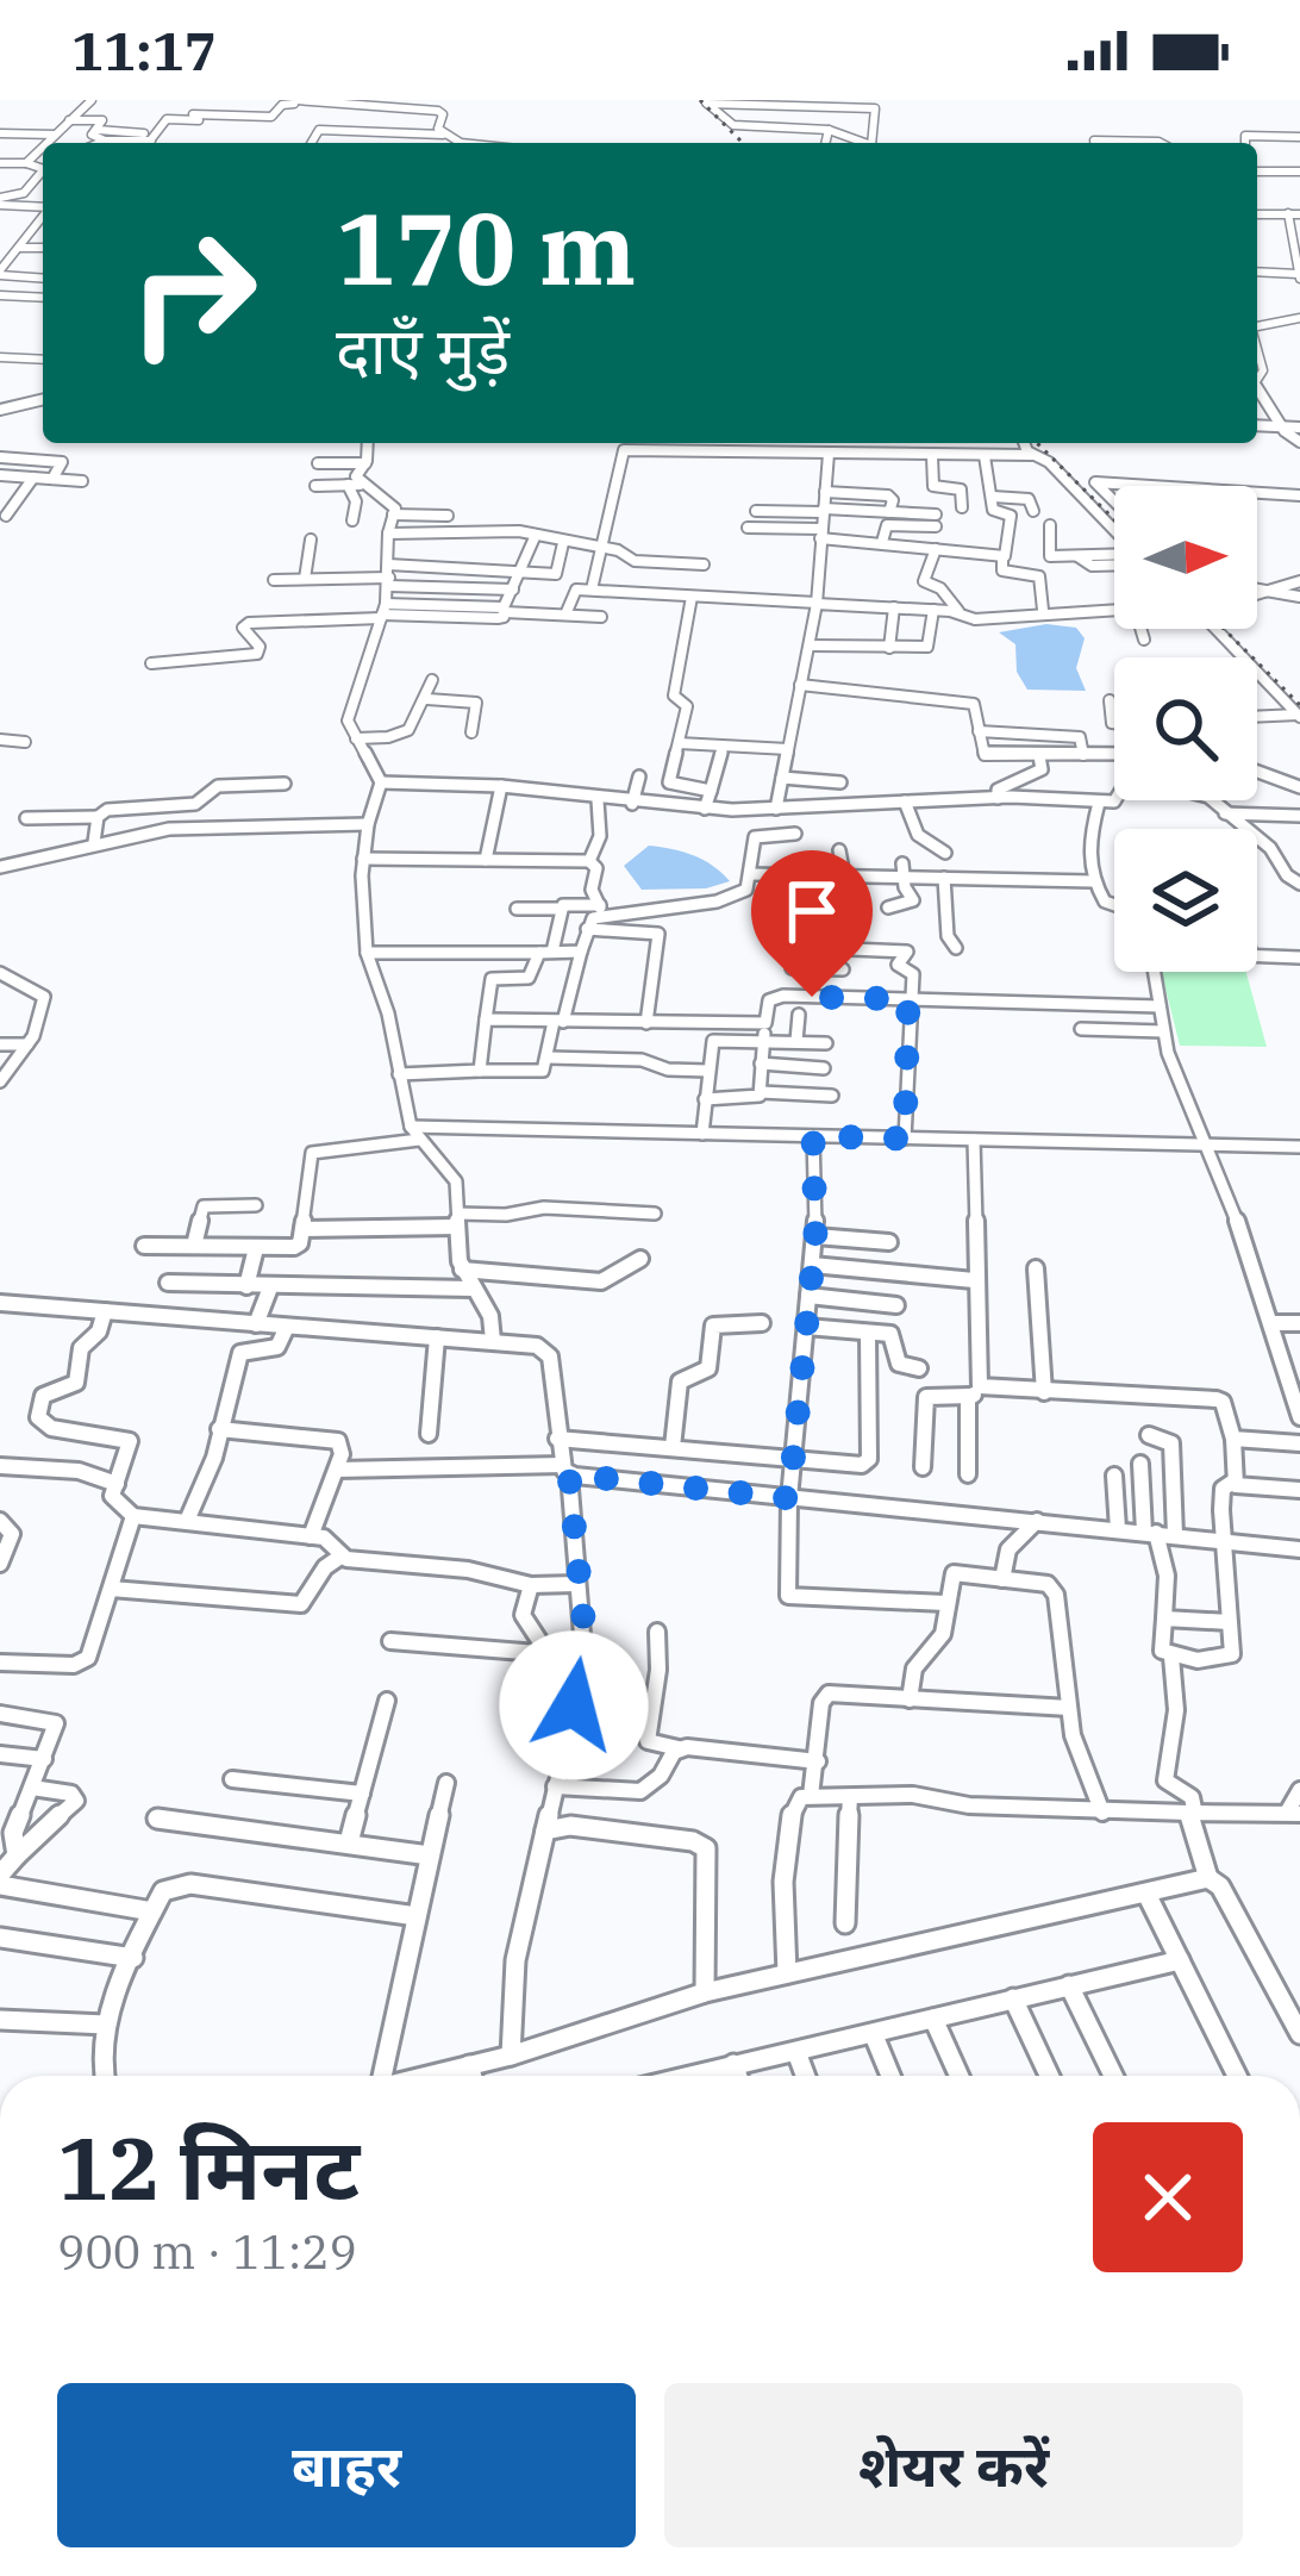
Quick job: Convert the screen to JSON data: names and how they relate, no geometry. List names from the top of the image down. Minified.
{"north":"right","page":{"status":"11:17","turn":["170 m","दाएँ मुड़ें"],"heading":["12 मिनट","900 m · 11:29"],"buttons":["बाहर","शेयर करें"]}}
